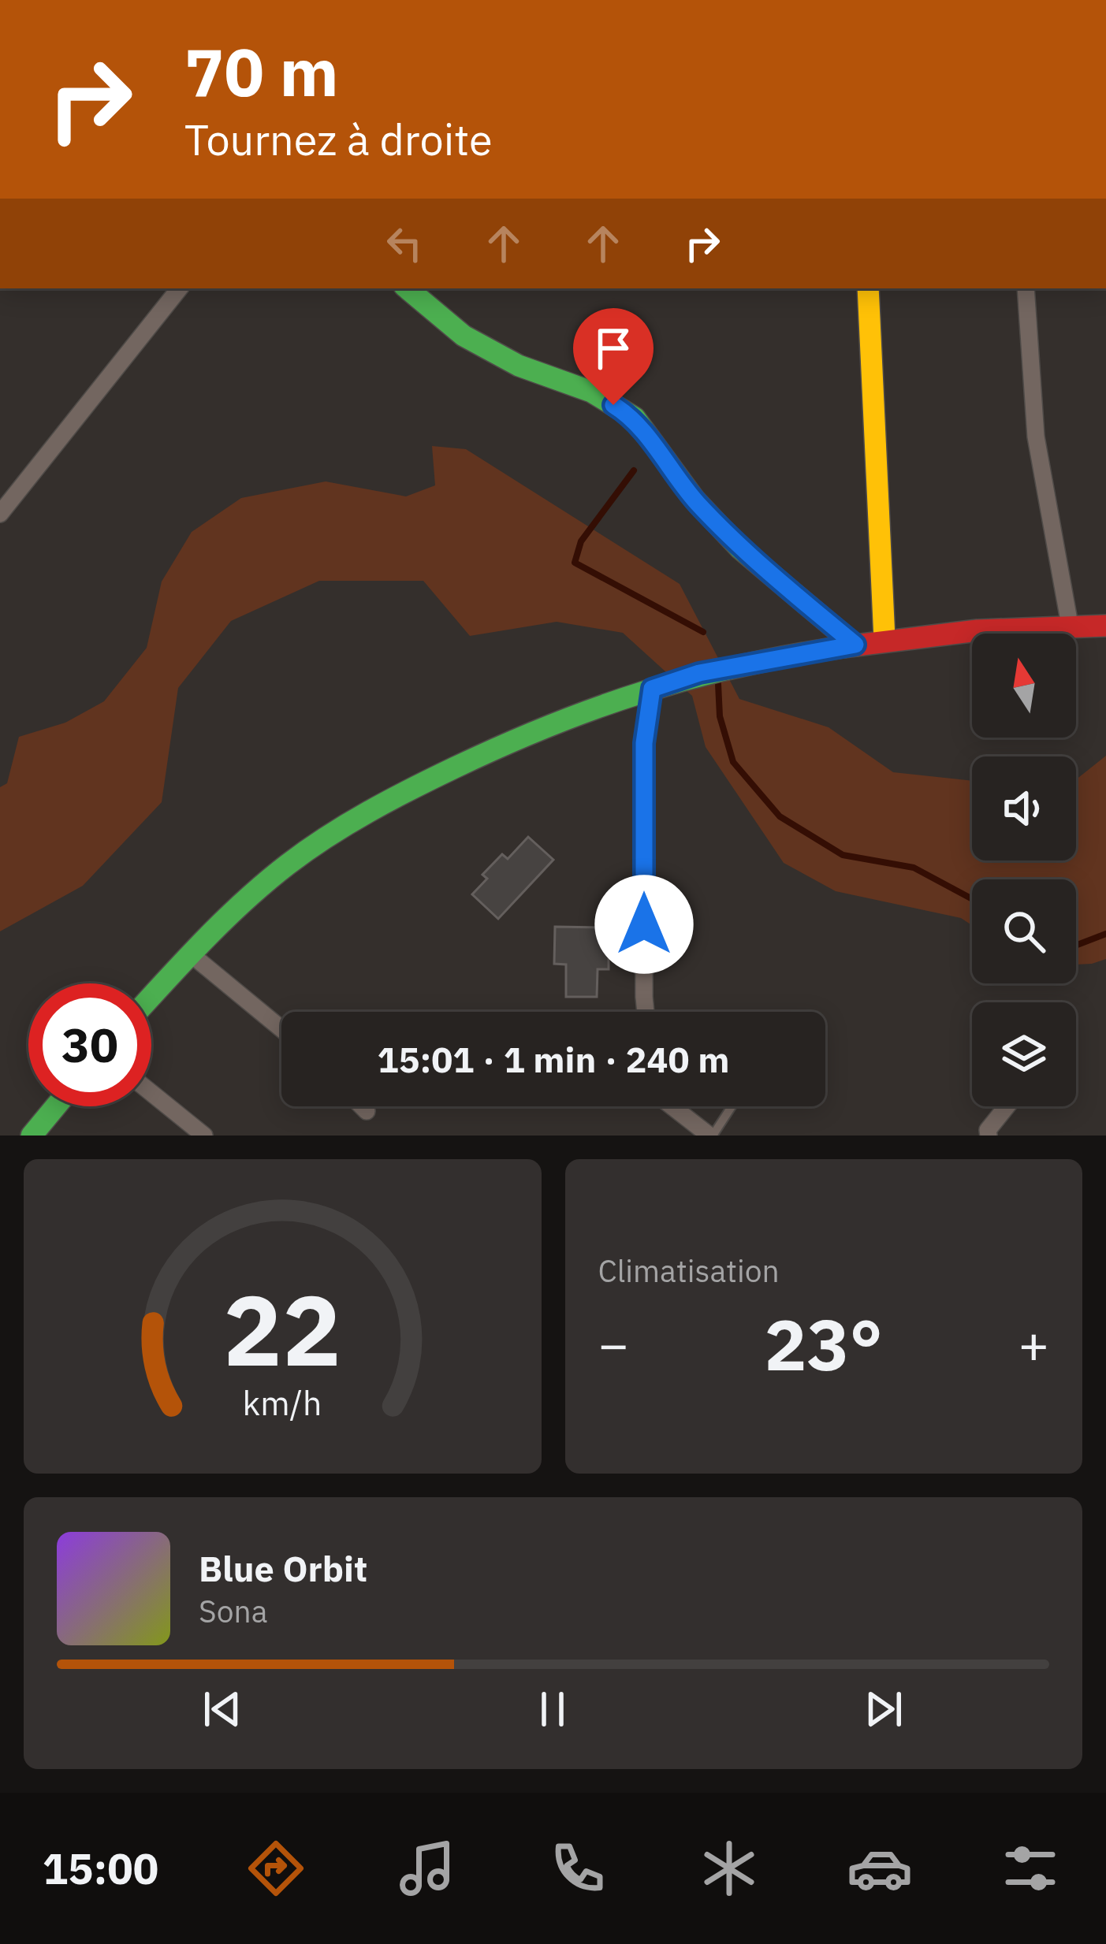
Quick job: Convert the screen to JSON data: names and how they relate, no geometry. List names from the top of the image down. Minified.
{"north":"top","page":{"turn":["70 m","Tournez à droite"],"limit":"30","trip":"15:01 · 1 min · 240 m","tile":"Climatisation","heat":["−","23°","+"],"song":["Blue Orbit","Sona"],"tabs":"15:00","gauge":["22","km/h"]}}
